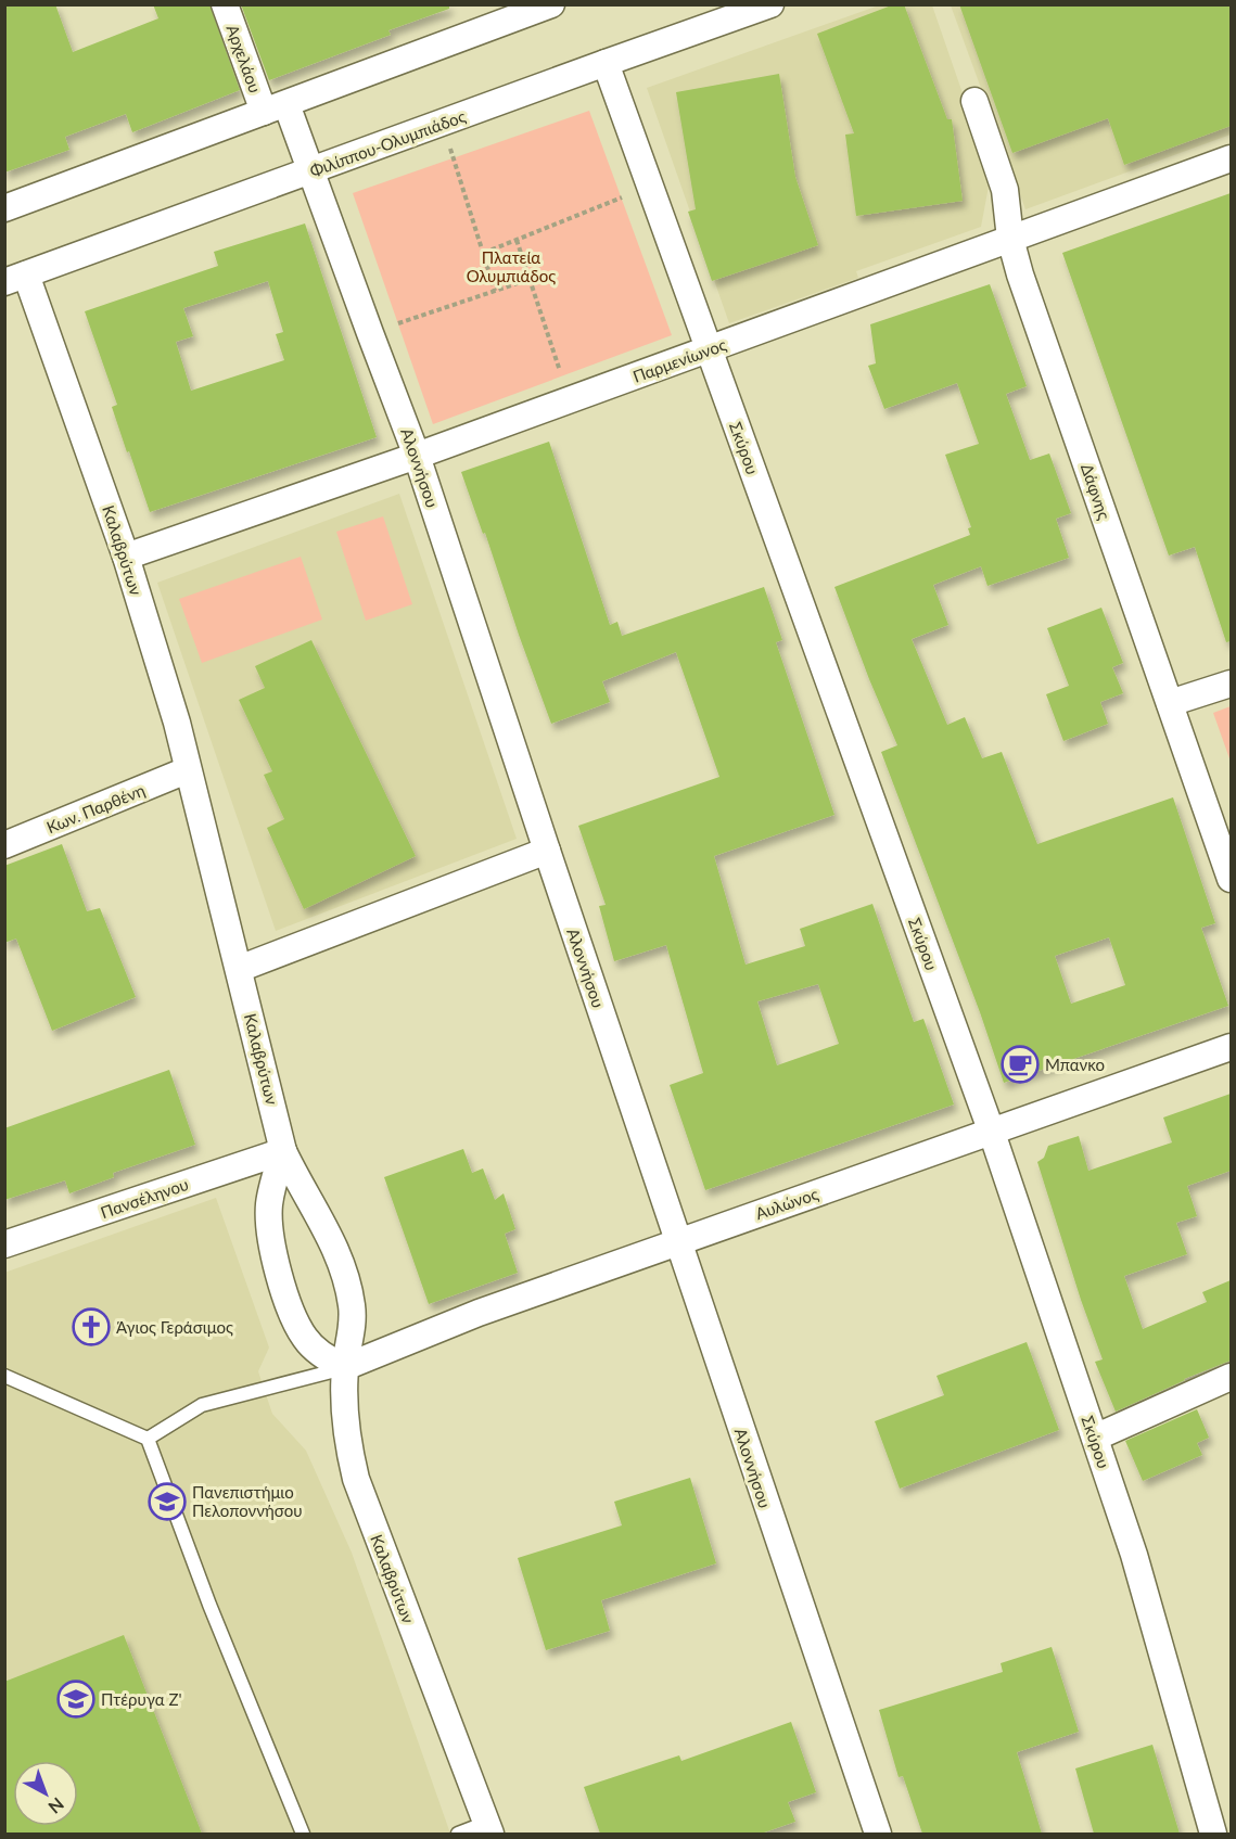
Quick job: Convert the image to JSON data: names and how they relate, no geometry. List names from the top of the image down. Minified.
{"streets":{"street":["Αρχελάου","Φιλίππου-Ολυμπιάδος","Παρμενίωνος","Σκύρου","Αλοννήσου","Δάφνης","Καλαβρύτων","Κων. Παρθένη","Πανσέληνου","Αυλώνος"]},"crossings":[["Αρχελάου","Αλοννήσου"],["Φιλίππου-Ολυμπιάδος","Σκύρου"],["Φιλίππου-Ολυμπιάδος","Αλοννήσου"],["Φιλίππου-Ολυμπιάδος","Καλαβρύτων"],["Παρμενίωνος","Σκύρου"],["Παρμενίωνος","Αλοννήσου"],["Παρμενίωνος","Δάφνης"],["Παρμενίωνος","Καλαβρύτων"],["Σκύρου","Αυλώνος"],["Αλοννήσου","Αυλώνος"],["Καλαβρύτων","Κων. Παρθένη"],["Καλαβρύτων","Πανσέληνου"],["Καλαβρύτων","Αυλώνος"]],"parks":["Πλατεία Ολυμπιάδος"],"places":{"cafe":["Μπανκο"],"church":["Άγιος Γεράσιμος"],"school or university":["Πανεπιστήμιο Πελοποννήσου","Πτέρυγα Ζ'"]},"north":"bottom right"}
